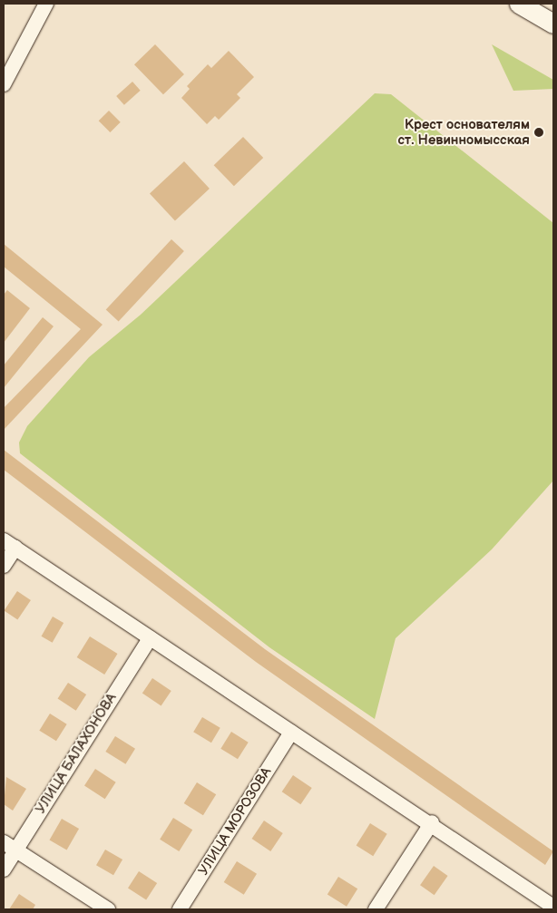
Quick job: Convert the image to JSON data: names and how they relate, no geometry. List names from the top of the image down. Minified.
{"streets":{"street":["УЛИЦА БАЛАХОНОВА","УЛИЦА МОРОЗОВА"]},"places":["Крест основателям ст. Невинномысская"]}
